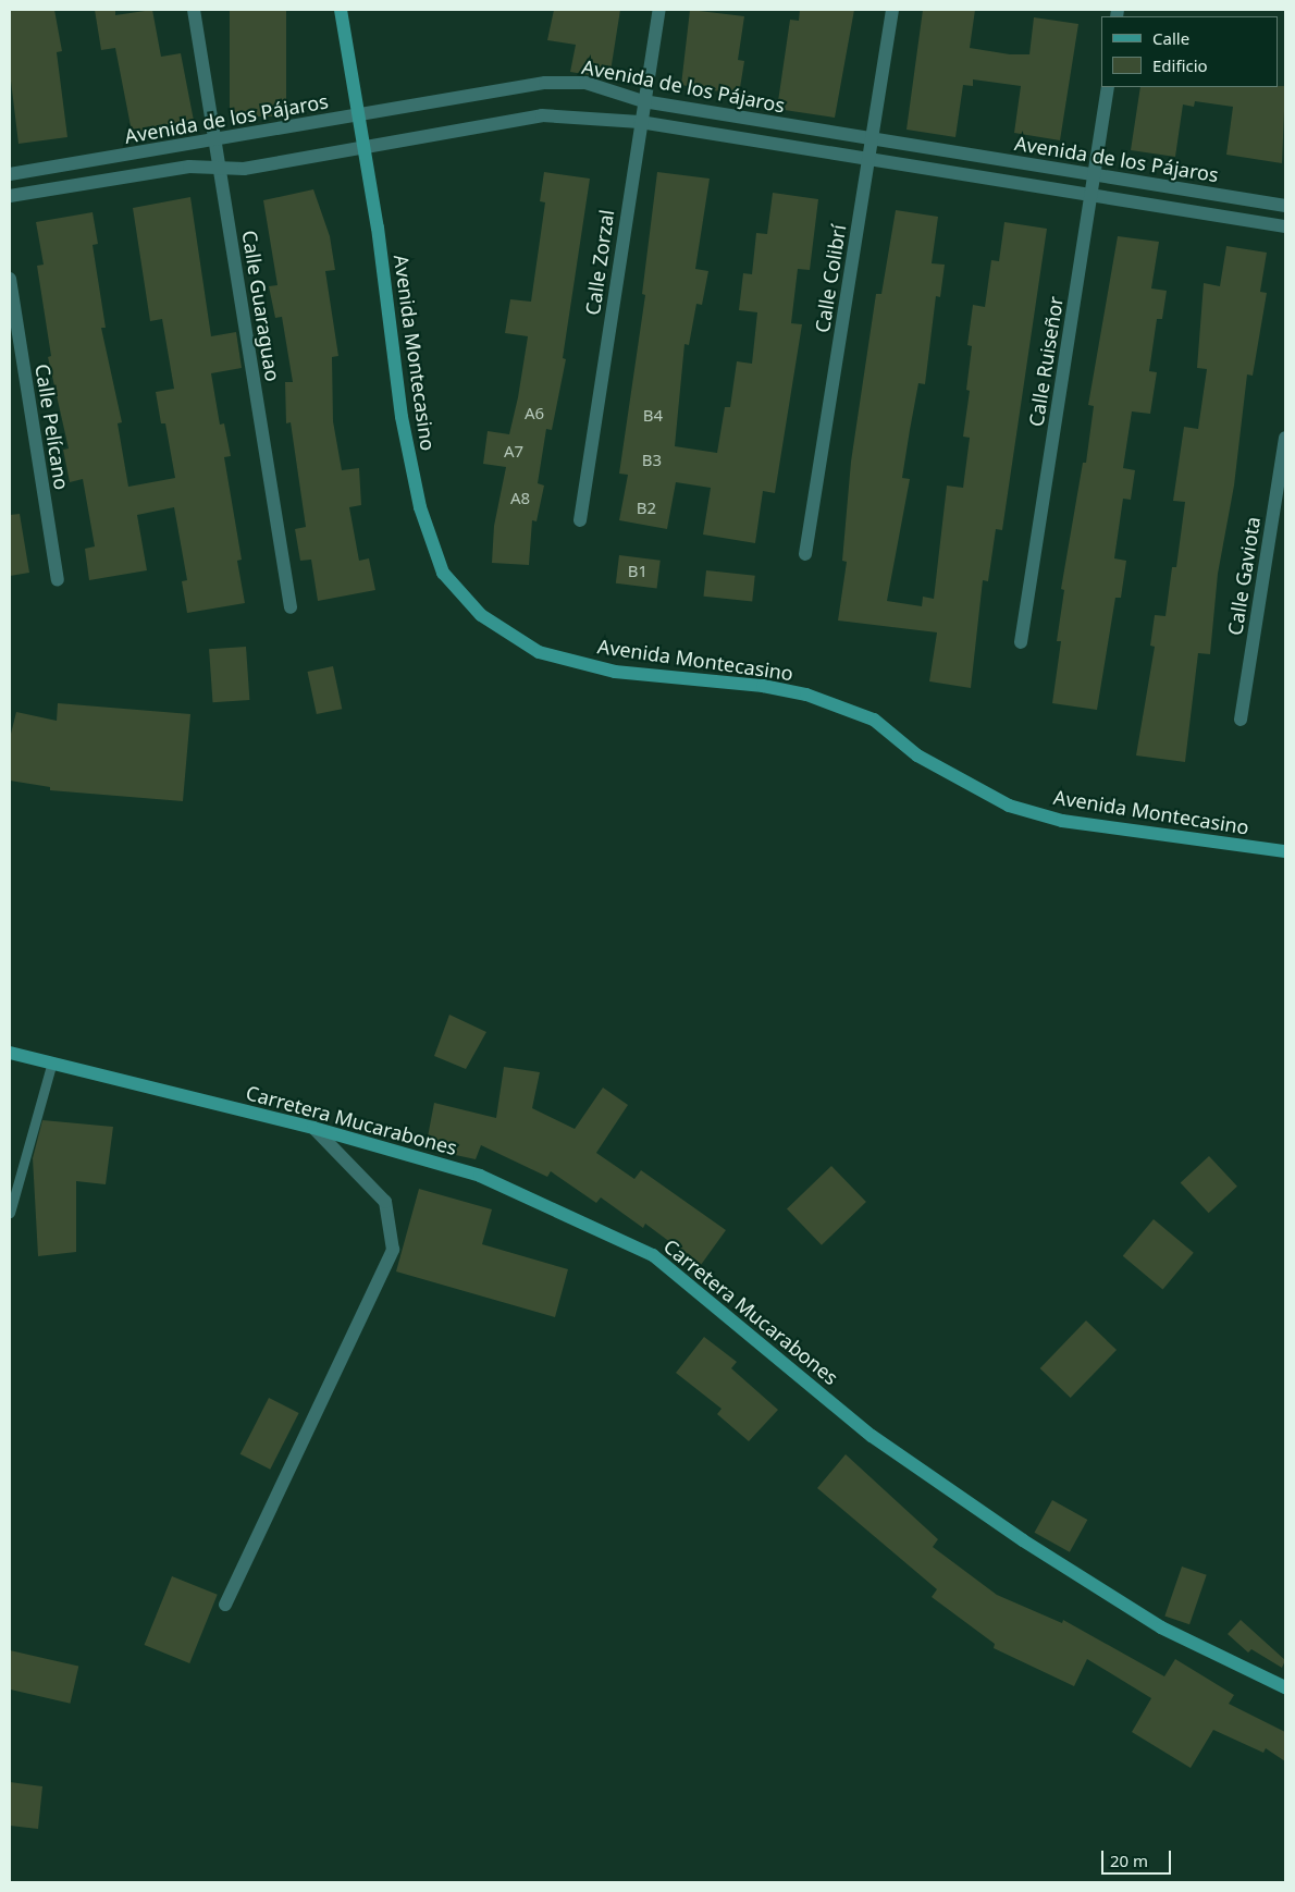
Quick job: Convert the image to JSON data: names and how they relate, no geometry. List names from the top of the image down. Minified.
{"streets":{"street":["Avenida de los Pájaros","Calle Zorzal","Calle Colibrí","Calle Guaraguao","Avenida Montecasino","Calle Ruiseñor","Calle Pelícano","Calle Gaviota","Carretera Mucarabones"]},"crossings":[["Avenida de los Pájaros","Calle Zorzal"],["Avenida de los Pájaros","Calle Colibrí"],["Avenida de los Pájaros","Calle Guaraguao"],["Avenida de los Pájaros","Avenida Montecasino"],["Avenida de los Pájaros","Calle Ruiseñor"]],"house_numbers":["A6","B4","A7","B3","A8","B2","B1"],"legend":["Calle","Edificio"],"scale_bar":"20 m"}
